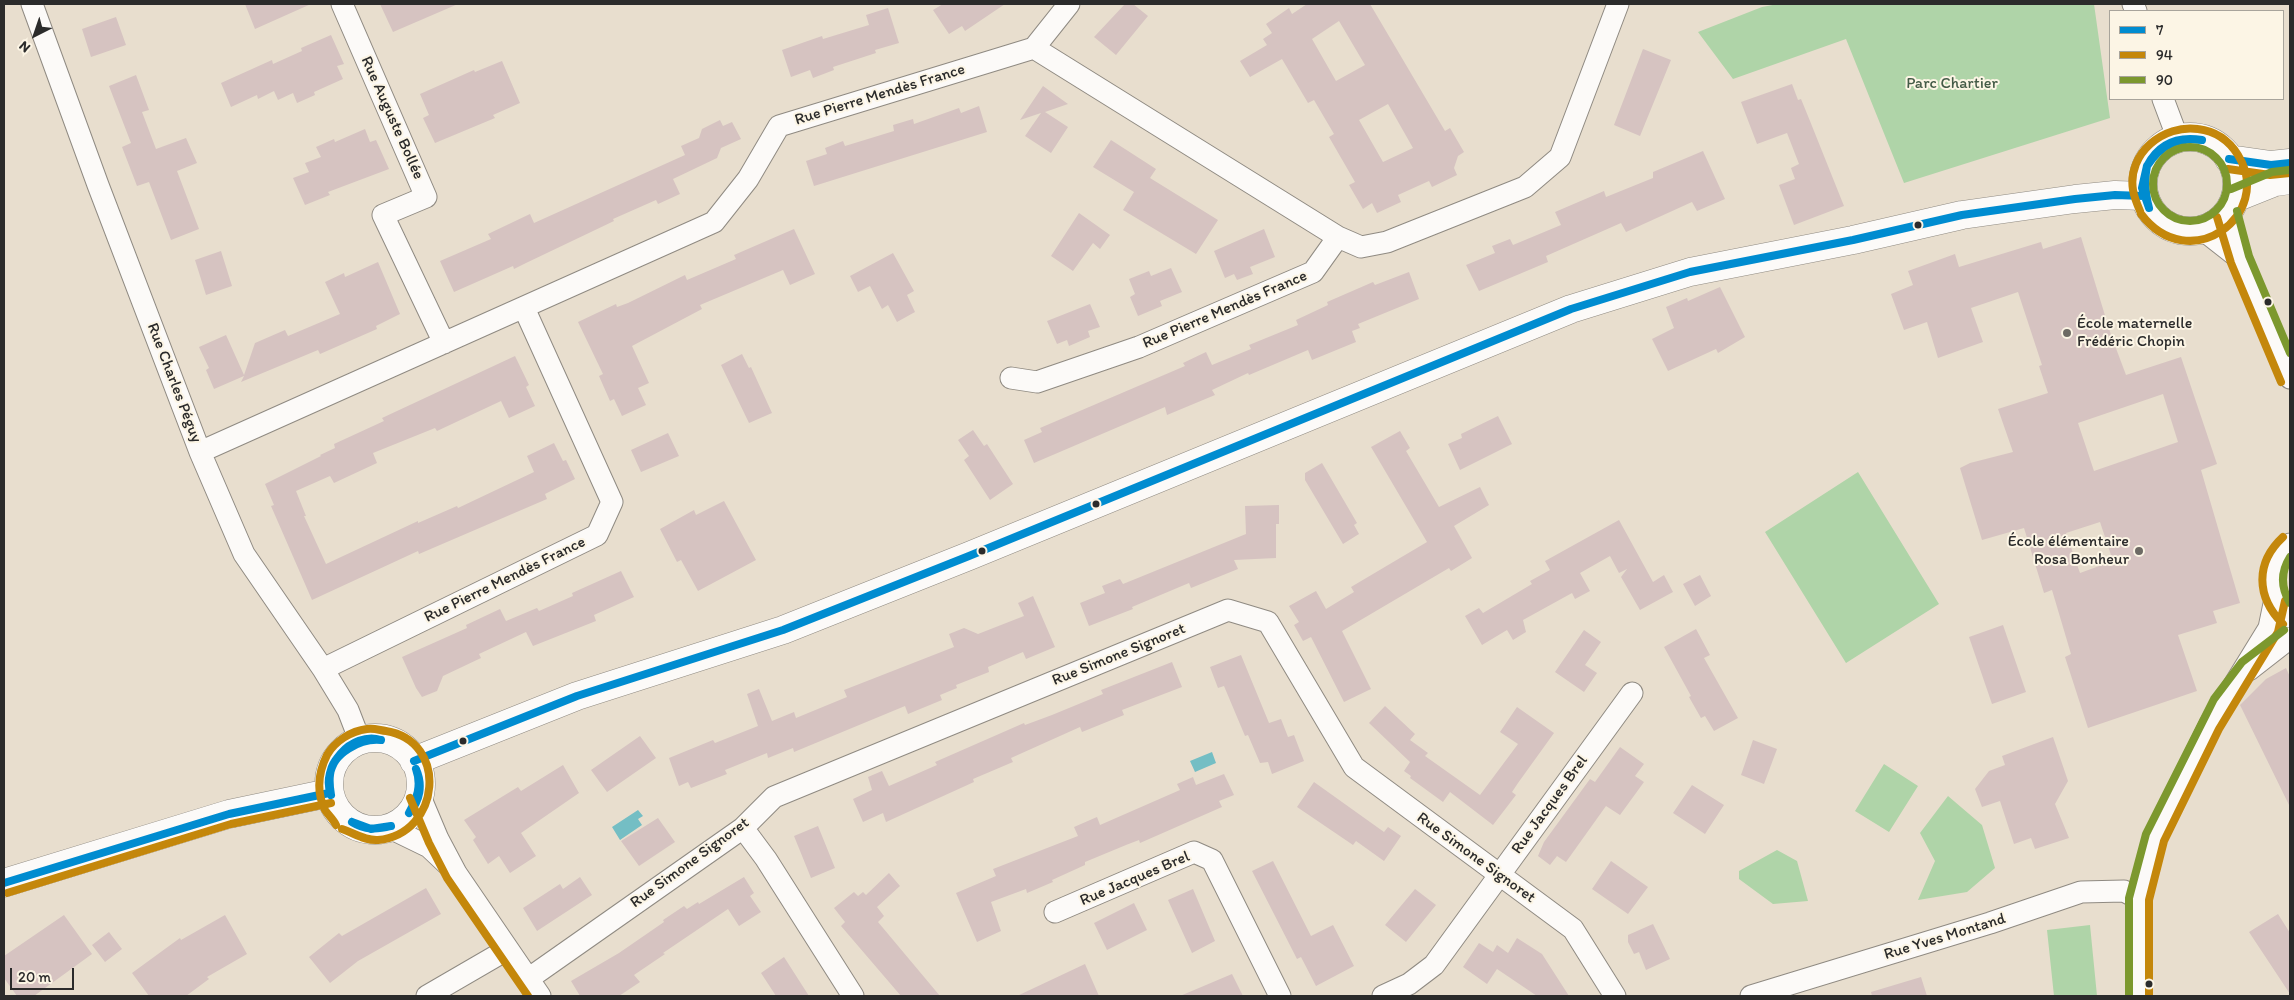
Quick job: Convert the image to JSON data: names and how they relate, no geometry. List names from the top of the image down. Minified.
{"streets":{"street":["Rue Pierre Mendès France","Rue Auguste Bollée","Rue Charles Péguy","Rue Simone Signoret","Rue Jacques Brel","Rue Yves Montand"]},"crossings":[["Rue Pierre Mendès France","Rue Auguste Bollée"],["Rue Pierre Mendès France","Rue Charles Péguy"],["Rue Simone Signoret","Rue Jacques Brel"]],"parks":["Parc Chartier"],"places":["École maternelle Frédéric Chopin","École élémentaire Rosa Bonheur"],"lines":["transit line 94","transit line 7","transit line 90"],"legend":["7","94","90"],"scale_bar":"20 m","north":"bottom left"}
